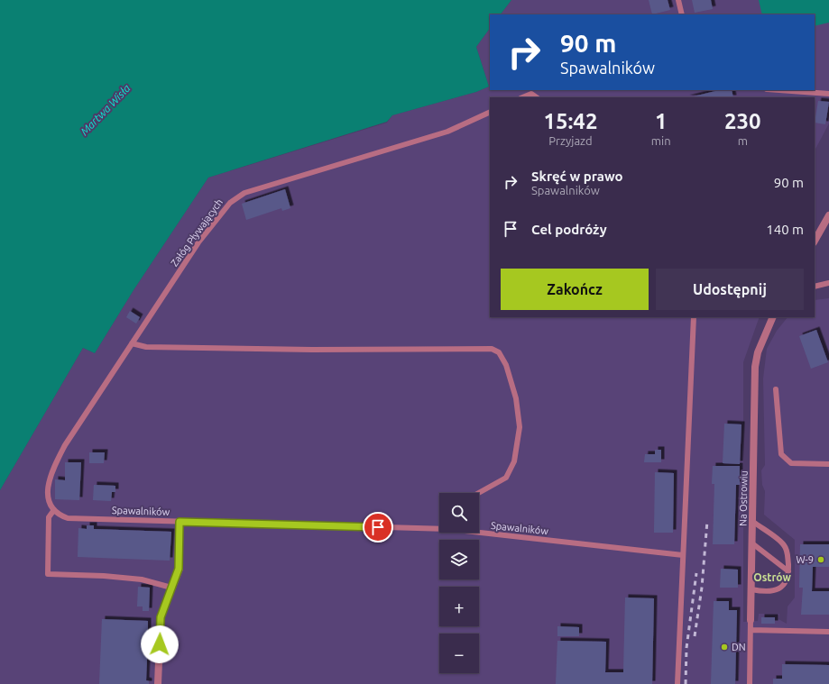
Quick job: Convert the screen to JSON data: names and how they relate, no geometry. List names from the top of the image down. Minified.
{"streets":{"street":["Na Ostrowiu"],"lane":["Załóg Pływających","Spawalników"]},"crossings":[["Załóg Pływających","Spawalników"]],"districts":["Ostrów"],"water":["Martwa Wisła"],"places":["W-9","DN"],"page":{"turn":["90 m","Spawalników"],"eta":["15:42","Przyjazd","1","min","230","m"],"list":[{"name":"Skręć w prawo","note":"Spawalników","value":"90 m"},{"name":"Cel podróży","value":"140 m"}],"buttons":["Zakończ","Udostępnij"],"map_buttons":["+","−"]}}
